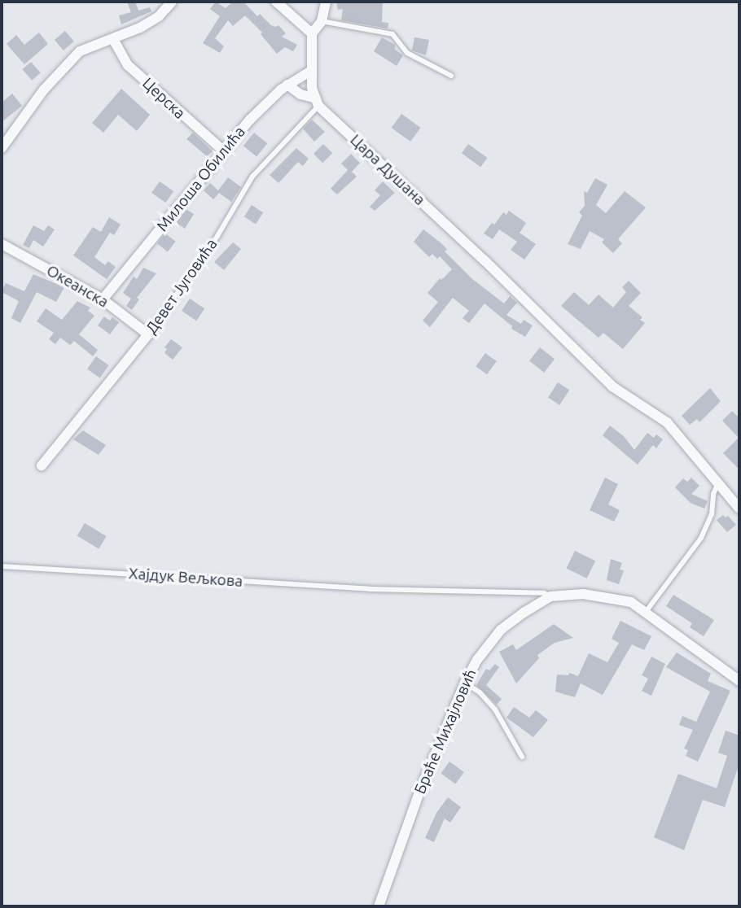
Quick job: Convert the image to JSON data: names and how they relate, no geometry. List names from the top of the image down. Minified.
{"streets":{"street":["Церска","Цара Душана","Милоша Обилића","Океанска","Девет Југовића","Браће Михајловић"],"lane":["Хајдук Вељкова"]},"crossings":[["Церска","Милоша Обилића"],["Цара Душана","Милоша Обилића"],["Цара Душана","Девет Југовића"],["Милоша Обилића","Океанска"],["Океанска","Девет Југовића"],["Хајдук Вељкова","Браће Михајловић"]]}
